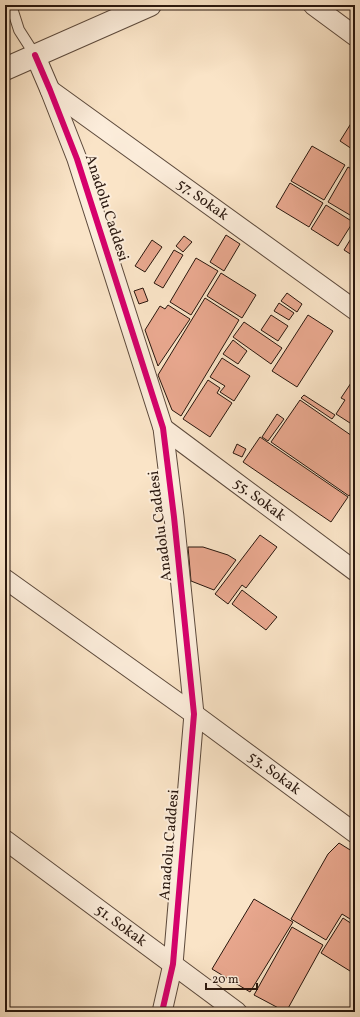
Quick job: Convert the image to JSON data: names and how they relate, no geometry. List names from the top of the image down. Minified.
{"streets":{"street":["57. Sokak","Anadolu Caddesi","55. Sokak","53. Sokak","51. Sokak"]},"crossings":[["57. Sokak","Anadolu Caddesi"],["Anadolu Caddesi","55. Sokak"],["Anadolu Caddesi","53. Sokak"],["Anadolu Caddesi","51. Sokak"]],"scale_bar":"20 m"}
